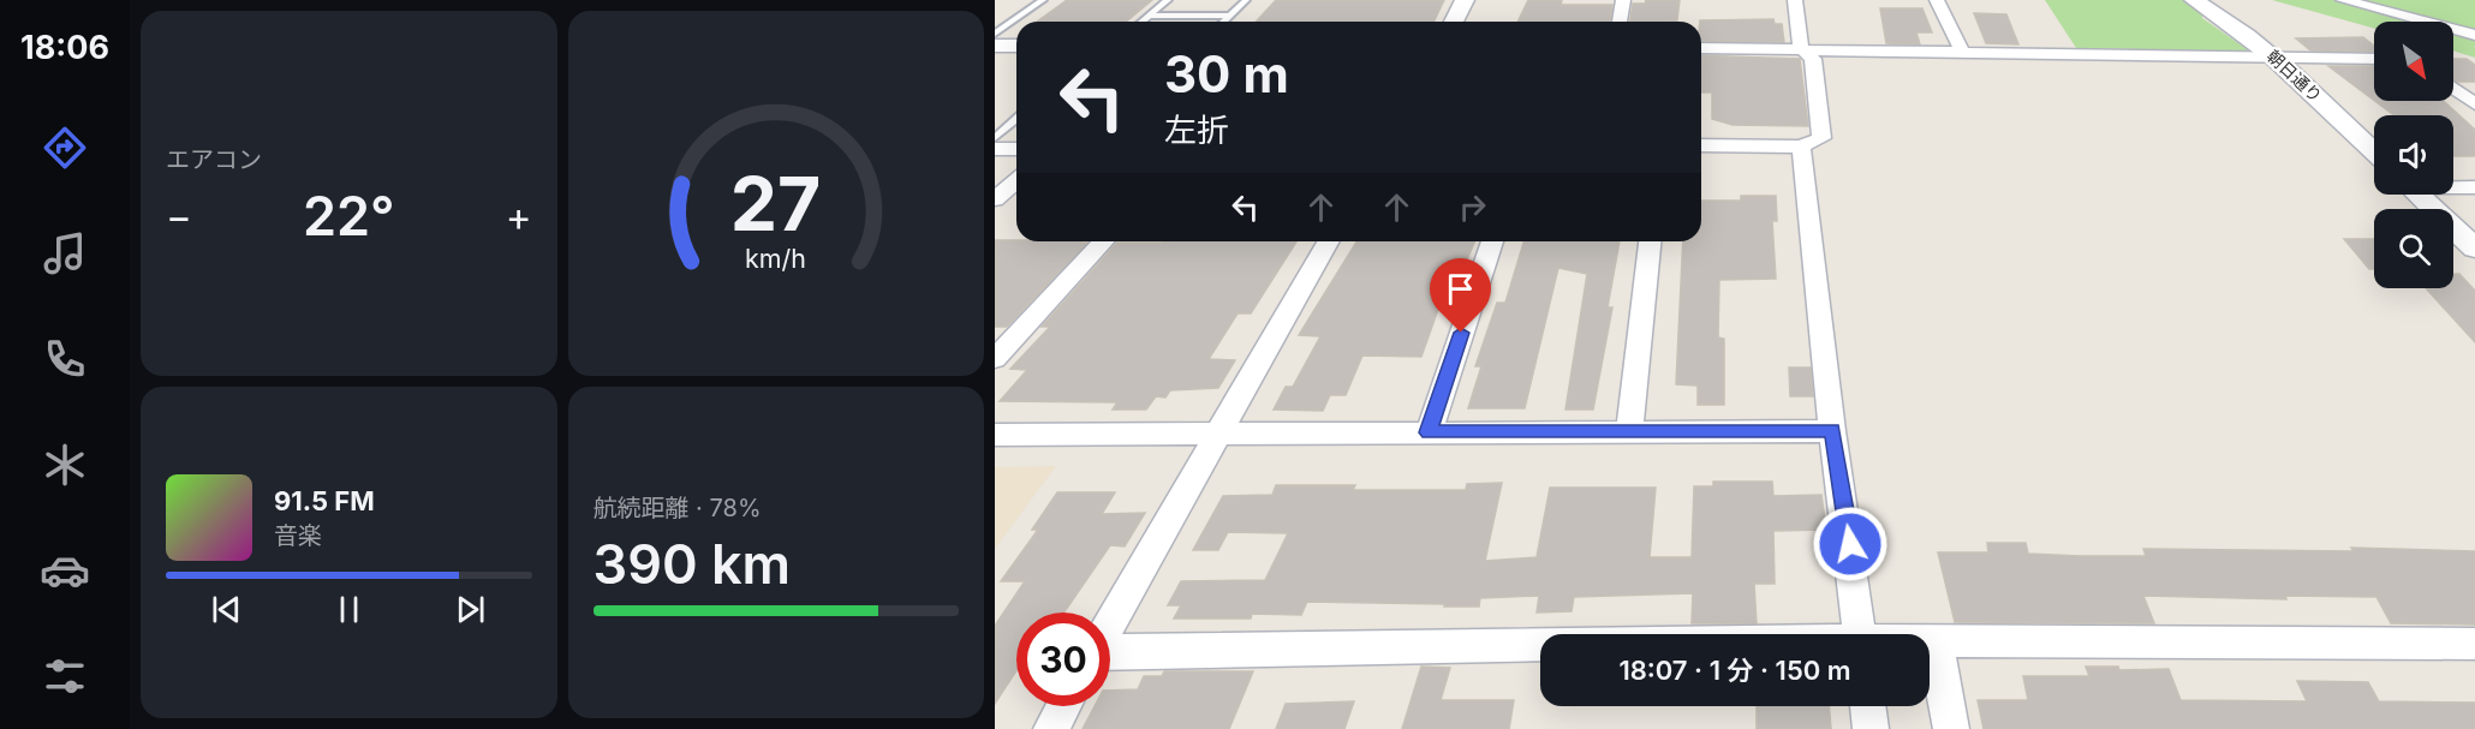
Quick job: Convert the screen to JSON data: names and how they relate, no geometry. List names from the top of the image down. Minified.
{"streets":{"street":["朝日通り"]},"north":"bottom right","page":{"tabs":"18:06","tile":["エアコン",["航続距離 · 78%","390 km"]],"turn":["30 m","左折"],"heat":["−","22°","+"],"song":["91.5 FM","音楽"],"limit":"30","trip":"18:07 · 1 分 · 150 m","gauge":["27","km/h"]}}
